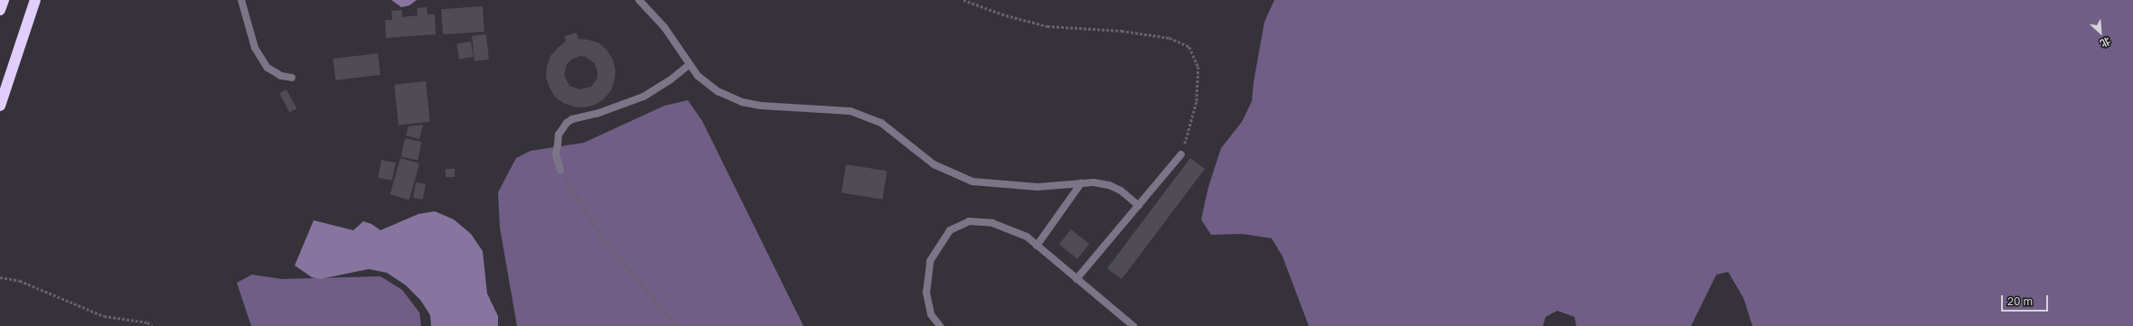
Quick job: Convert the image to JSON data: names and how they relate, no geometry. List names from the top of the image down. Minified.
{"scale_bar":"20 m","north":"bottom right"}
